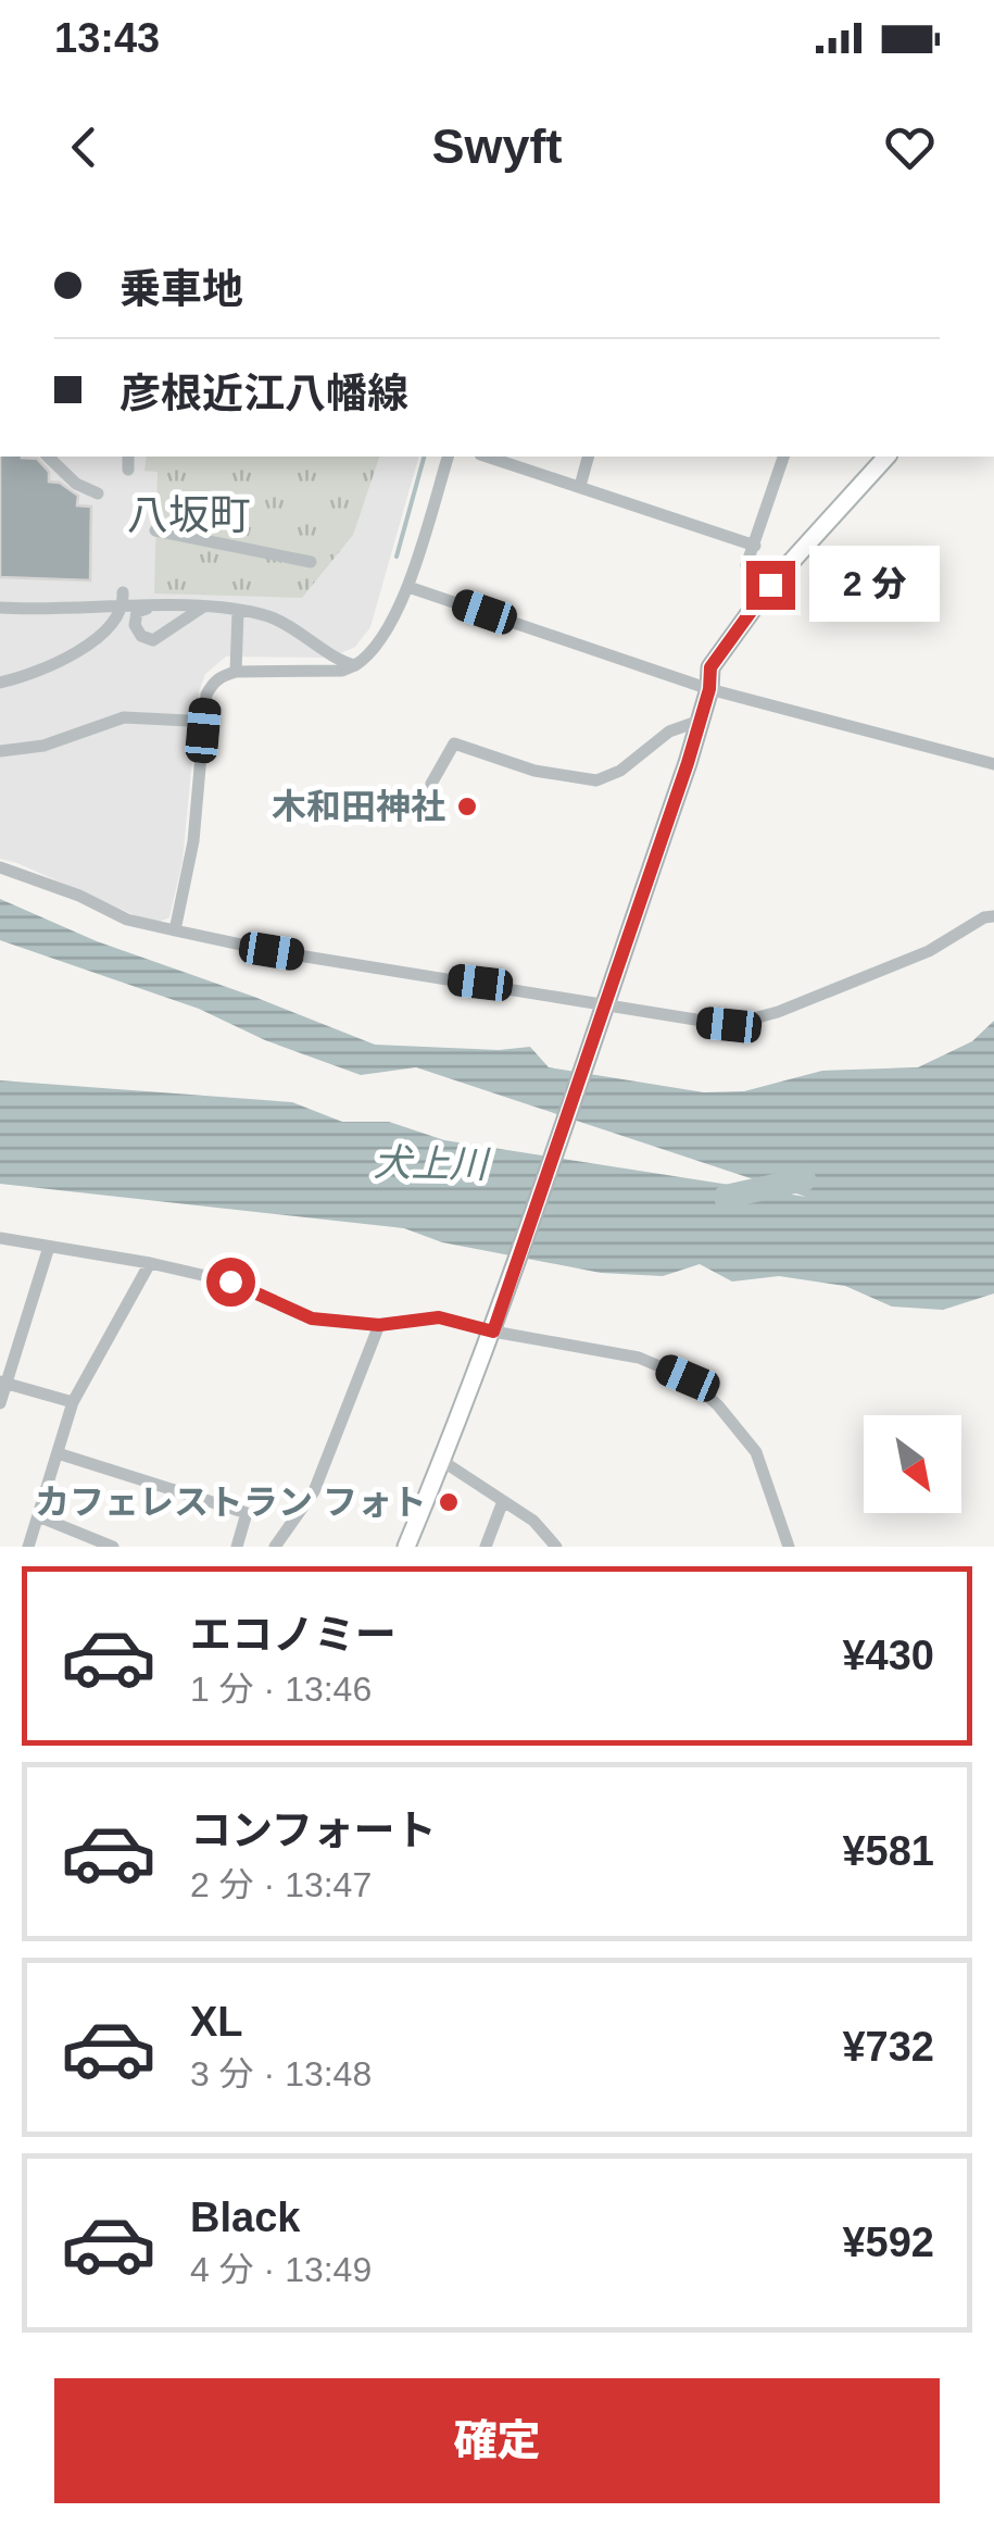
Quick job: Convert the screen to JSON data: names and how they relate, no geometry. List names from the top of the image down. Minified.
{"districts":["八坂町"],"water":["犬上川"],"places":["木和田神社","カフェレストラン フォト"],"north":"bottom right","page":{"status":"13:43","header":"Swyft","banner":["乗車地","彦根近江八幡線"],"bubble":"2 分","list":[{"name":"エコノミー","note":"1 分 · 13:46","value":"¥430"},{"name":"コンフォート","note":"2 分 · 13:47","value":"¥581"},{"name":"XL","note":"3 分 · 13:48","value":"¥732"},{"name":"Black","note":"4 分 · 13:49","value":"¥592"}],"buttons":"確定"}}
